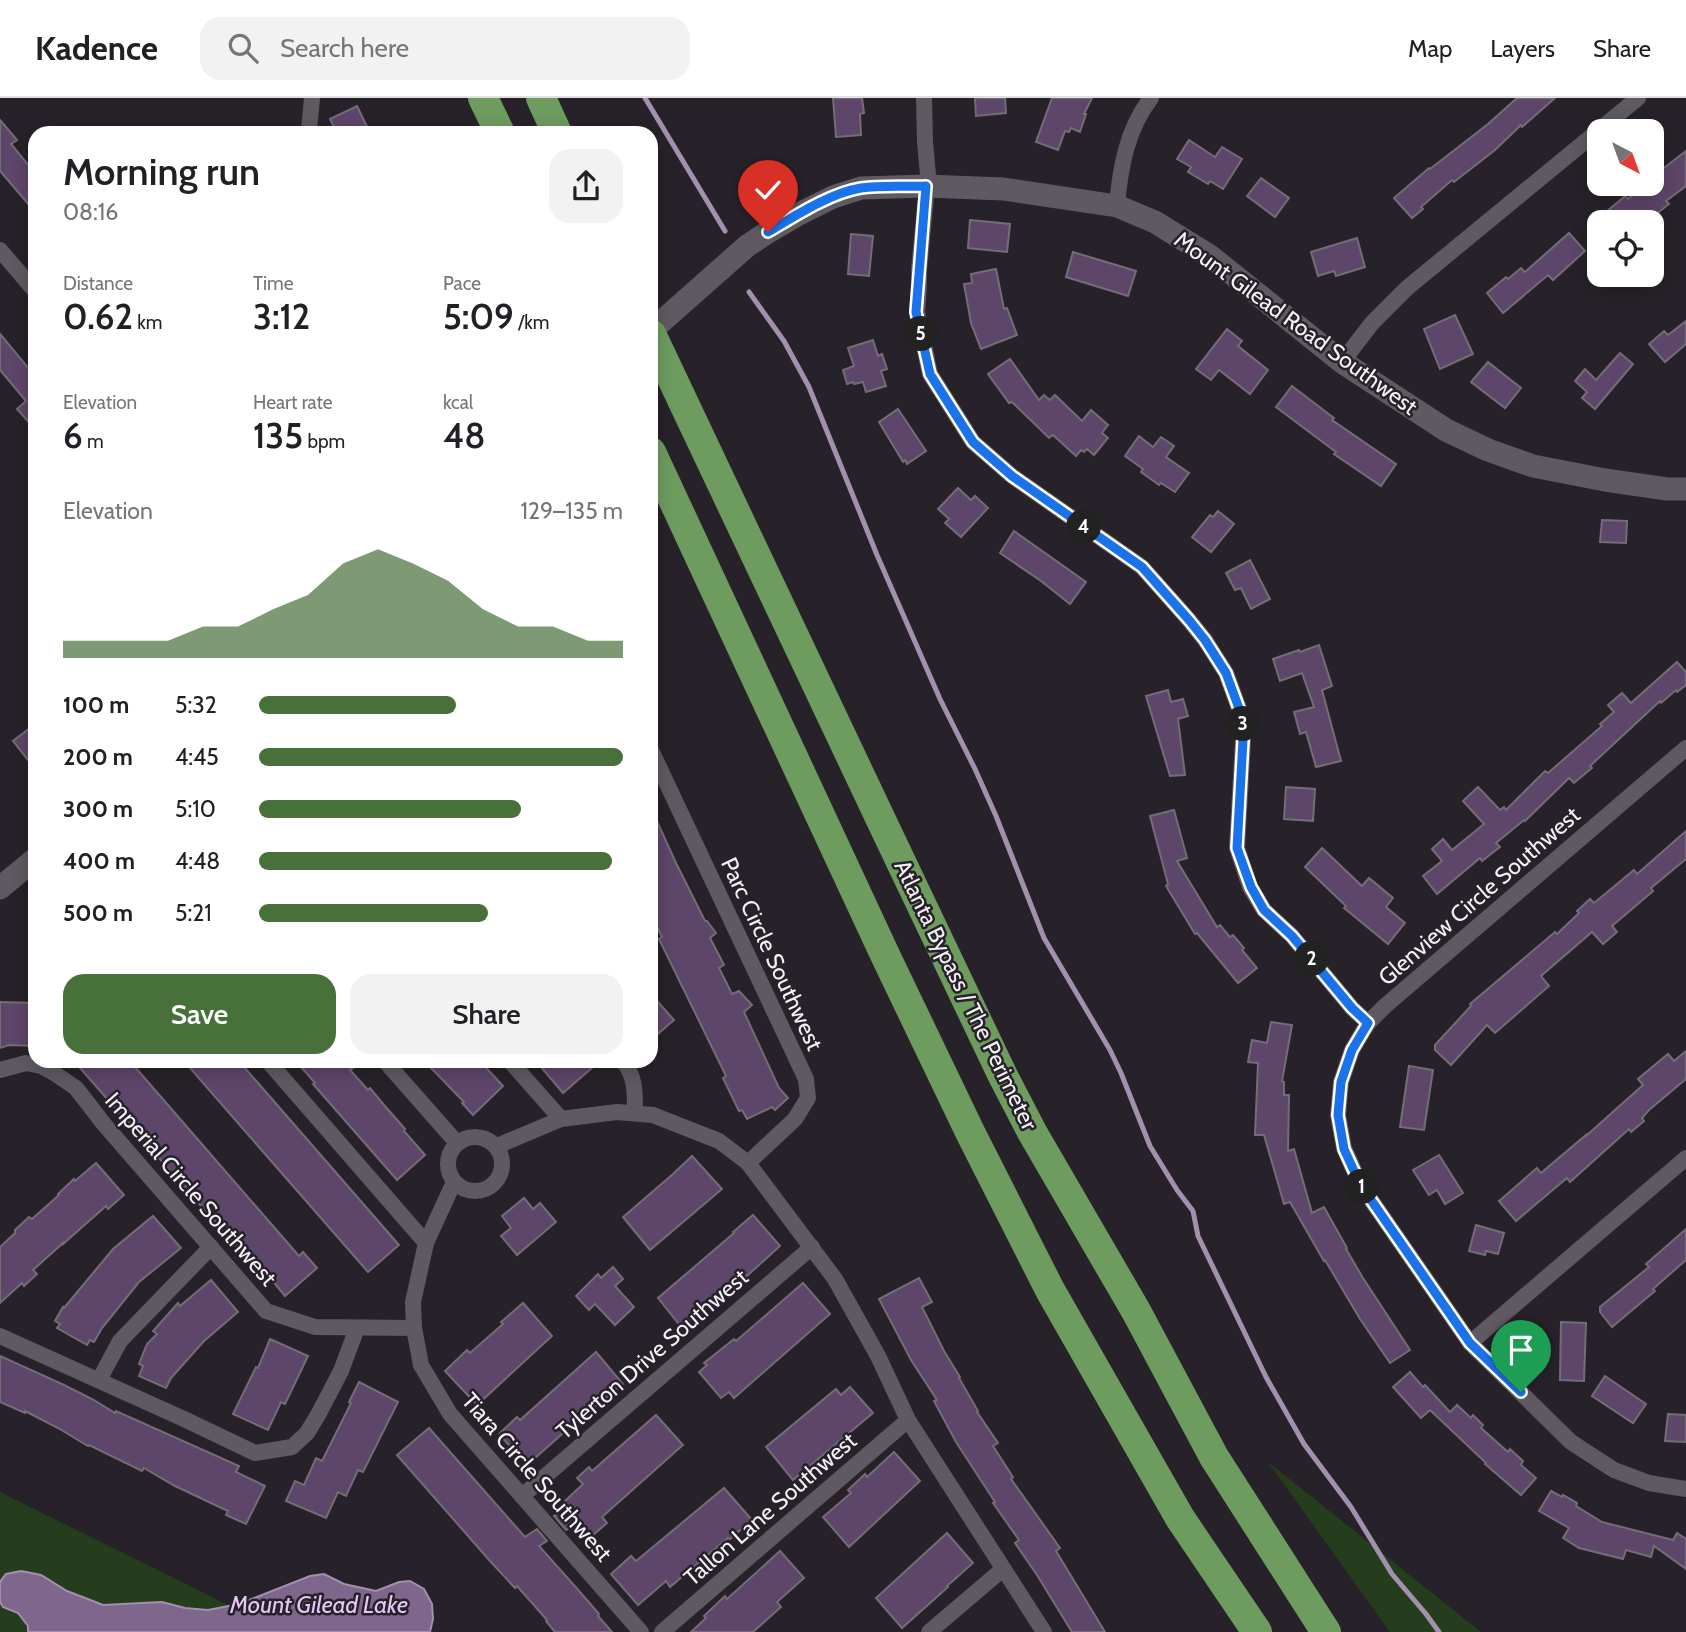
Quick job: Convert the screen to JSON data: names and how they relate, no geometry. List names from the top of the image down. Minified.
{"streets":{"highway":["Atlanta Bypass / The Perimeter"],"street":["Mount Gilead Road Southwest","Glenview Circle Southwest","Parc Circle Southwest","Imperial Circle Southwest","Tylerton Drive Southwest","Tiara Circle Southwest","Tallon Lane Southwest"]},"crossings":[["Imperial Circle Southwest","Tiara Circle Southwest"],["Tylerton Drive Southwest","Tiara Circle Southwest"]],"water":["Mount Gilead Lake"],"north":"bottom right","page":{"header":"Kadence","search":"Search here","nav":["Map","Layers","Share"],"heading":["Morning run","08:16"],"stats":[["Distance","0.62 km"],["Time","3:12"],["Pace","5:09 /km"],["Elevation","6 m"],["Heart rate","135 bpm"],["kcal","48"]],"pins":["5","4","3","2","1"],"chart":["Elevation","129–135 m"],"list":[{"name":"100 m","note":"5:32"},{"name":"200 m","note":"4:45"},{"name":"300 m","note":"5:10"},{"name":"400 m","note":"4:48"},{"name":"500 m","note":"5:21"}],"buttons":["Save","Share"]}}
